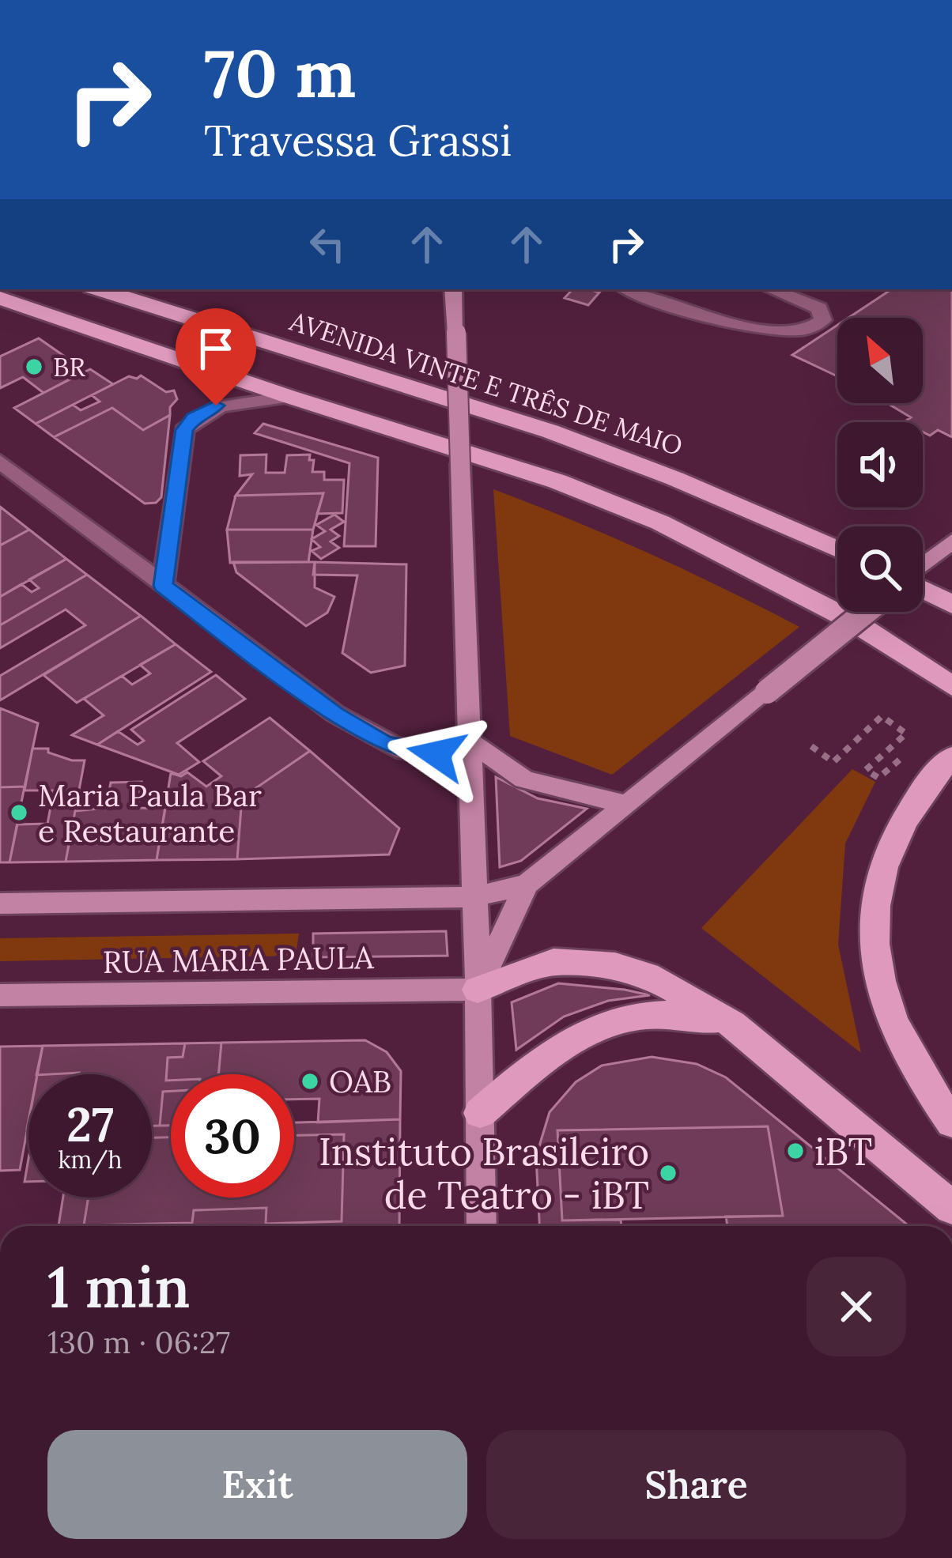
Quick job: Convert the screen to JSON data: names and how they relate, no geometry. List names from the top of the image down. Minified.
{"streets":{"highway":["AVENIDA VINTE E TRÊS DE MAIO"],"main road":["RUA MARIA PAULA"]},"places":["BR","Maria Paula Bar e Restaurante","OAB","iBT","Instituto Brasileiro de Teatro - iBT"],"north":"top left","page":{"turn":["70 m","Travessa Grassi"],"speed":"27 km/h","limit":"30","heading":["1 min","130 m · 06:27"],"buttons":["Exit","Share"]}}
